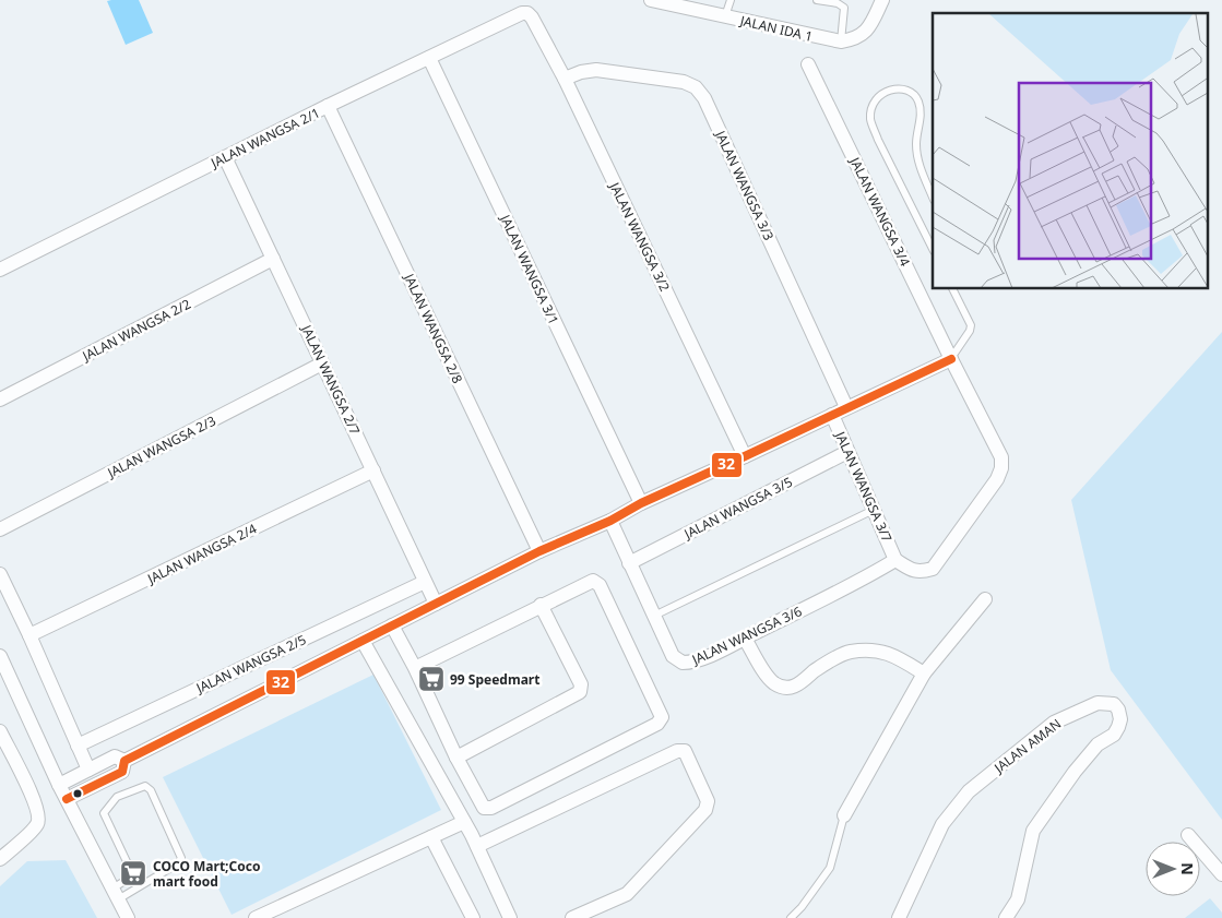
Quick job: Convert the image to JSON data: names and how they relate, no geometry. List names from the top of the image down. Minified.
{"streets":{"street":["JALAN IDA 1","JALAN WANGSA 2/1","JALAN WANGSA 3/3","JALAN WANGSA 3/4","JALAN WANGSA 3/2","JALAN WANGSA 3/1","JALAN WANGSA 2/8","JALAN WANGSA 2/2","JALAN WANGSA 2/7","JALAN WANGSA 2/3","JALAN WANGSA 3/7","JALAN WANGSA 3/5","JALAN WANGSA 2/4","JALAN WANGSA 3/6","JALAN WANGSA 2/5","JALAN AMAN"]},"crossings":[["JALAN WANGSA 2/1","JALAN WANGSA 3/2"],["JALAN WANGSA 2/1","JALAN WANGSA 3/1"],["JALAN WANGSA 2/1","JALAN WANGSA 2/8"],["JALAN WANGSA 2/1","JALAN WANGSA 2/7"],["JALAN WANGSA 3/3","JALAN WANGSA 3/2"],["JALAN WANGSA 3/4","JALAN WANGSA 3/7"],["JALAN WANGSA 3/4","JALAN WANGSA 3/6"],["JALAN WANGSA 2/2","JALAN WANGSA 2/7"],["JALAN WANGSA 2/7","JALAN WANGSA 2/3"],["JALAN WANGSA 2/7","JALAN WANGSA 2/4"],["JALAN WANGSA 2/7","JALAN WANGSA 2/5"],["JALAN WANGSA 3/7","JALAN WANGSA 3/5"],["JALAN WANGSA 3/7","JALAN WANGSA 3/6"],["JALAN WANGSA 3/5","JALAN WANGSA 3/6"]],"places":{"supermarket":["99 Speedmart","COCO Mart;Coco mart food"]},"lines":["transit line 32"],"north":"right"}
